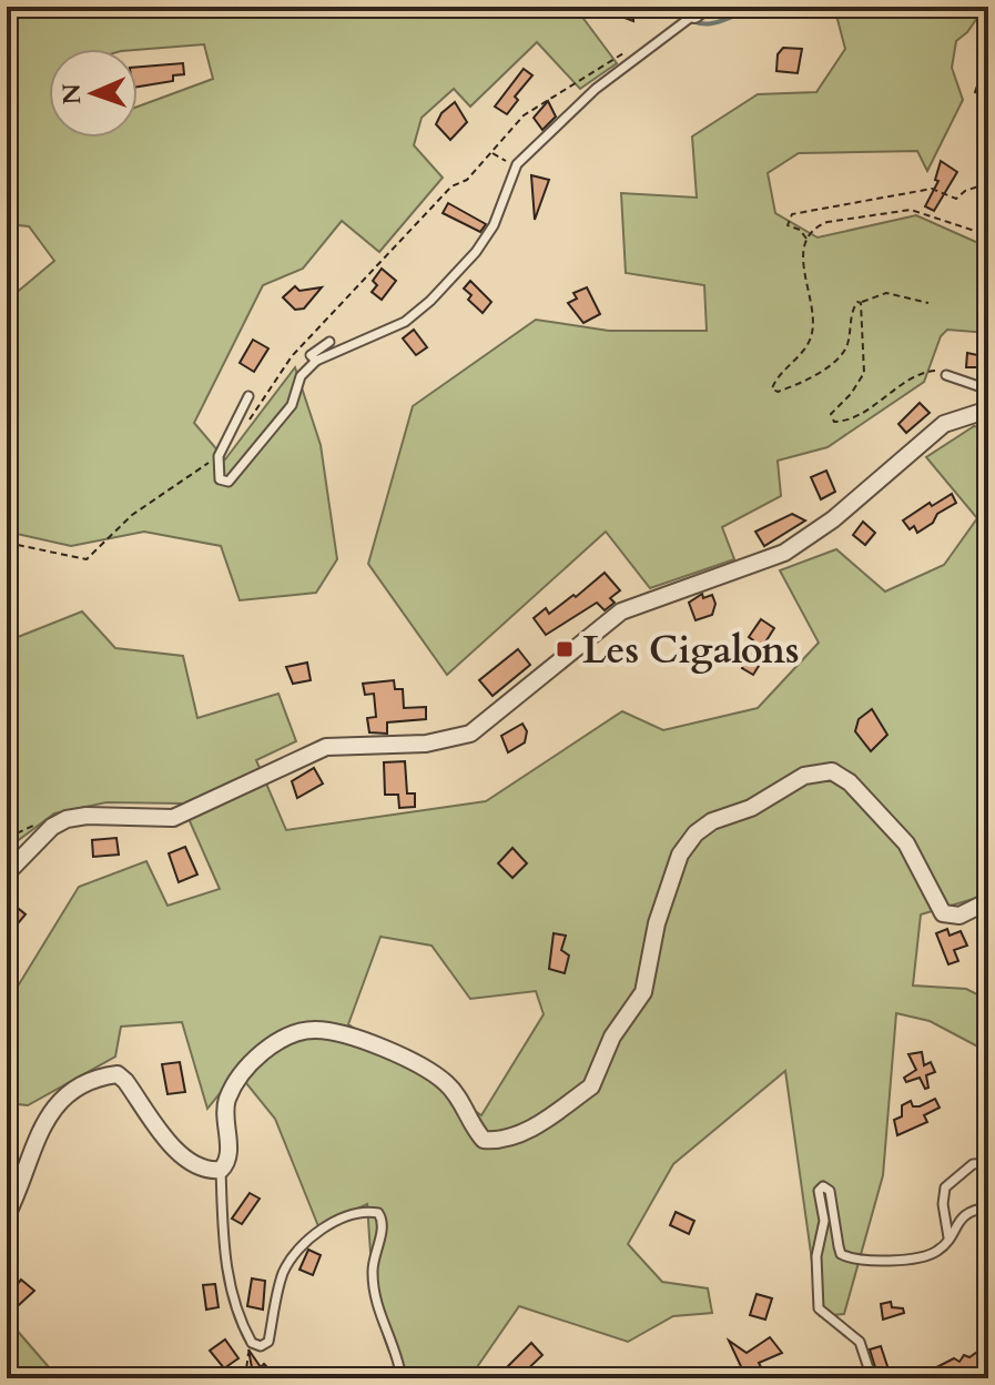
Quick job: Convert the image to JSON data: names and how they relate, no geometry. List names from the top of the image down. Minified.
{"places":{"transit":["Les Cigalons"]},"north":"left"}
